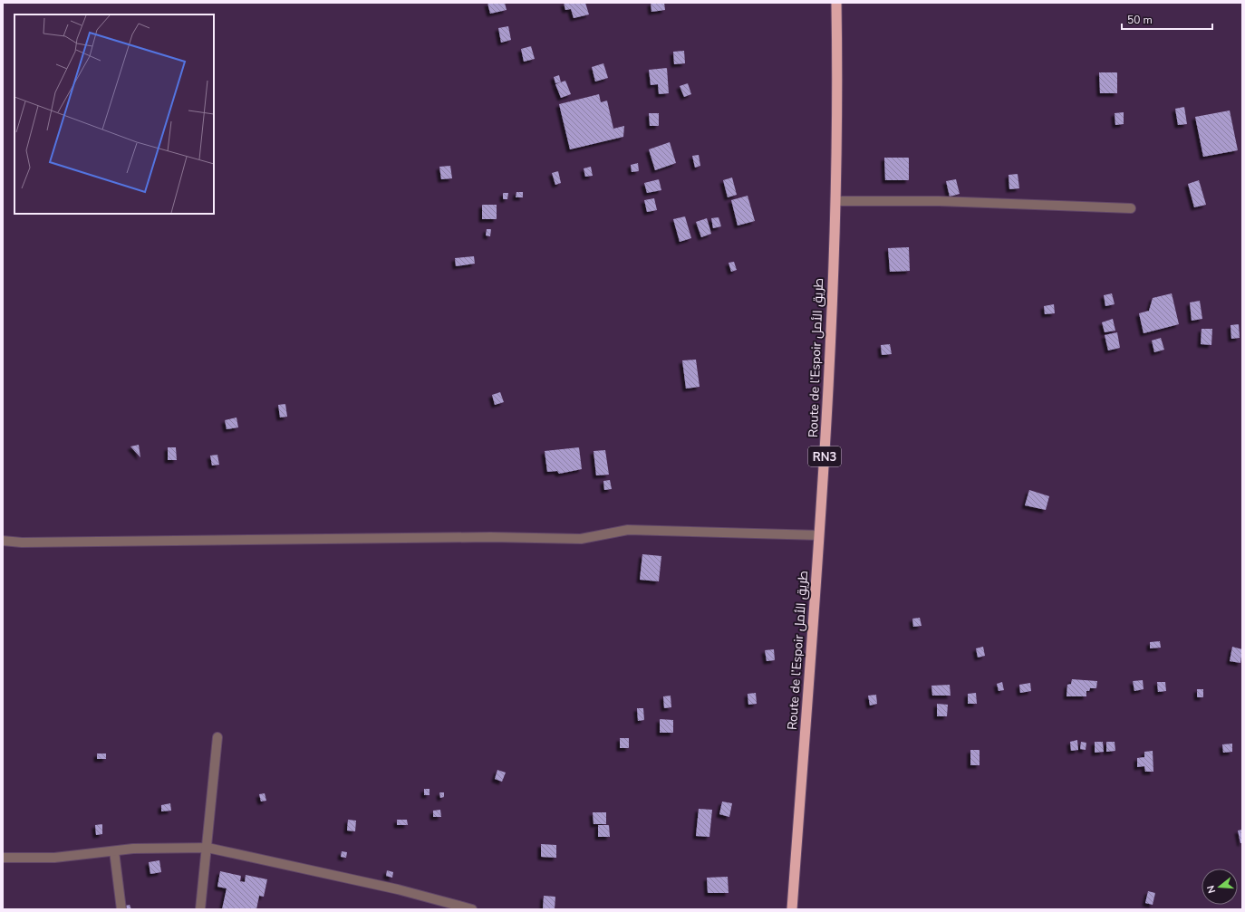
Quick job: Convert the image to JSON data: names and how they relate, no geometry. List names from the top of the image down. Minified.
{"streets":{"highway":["Route de l’Espoir طريق الأمل","RN3"]},"scale_bar":"50 m","north":"left"}
